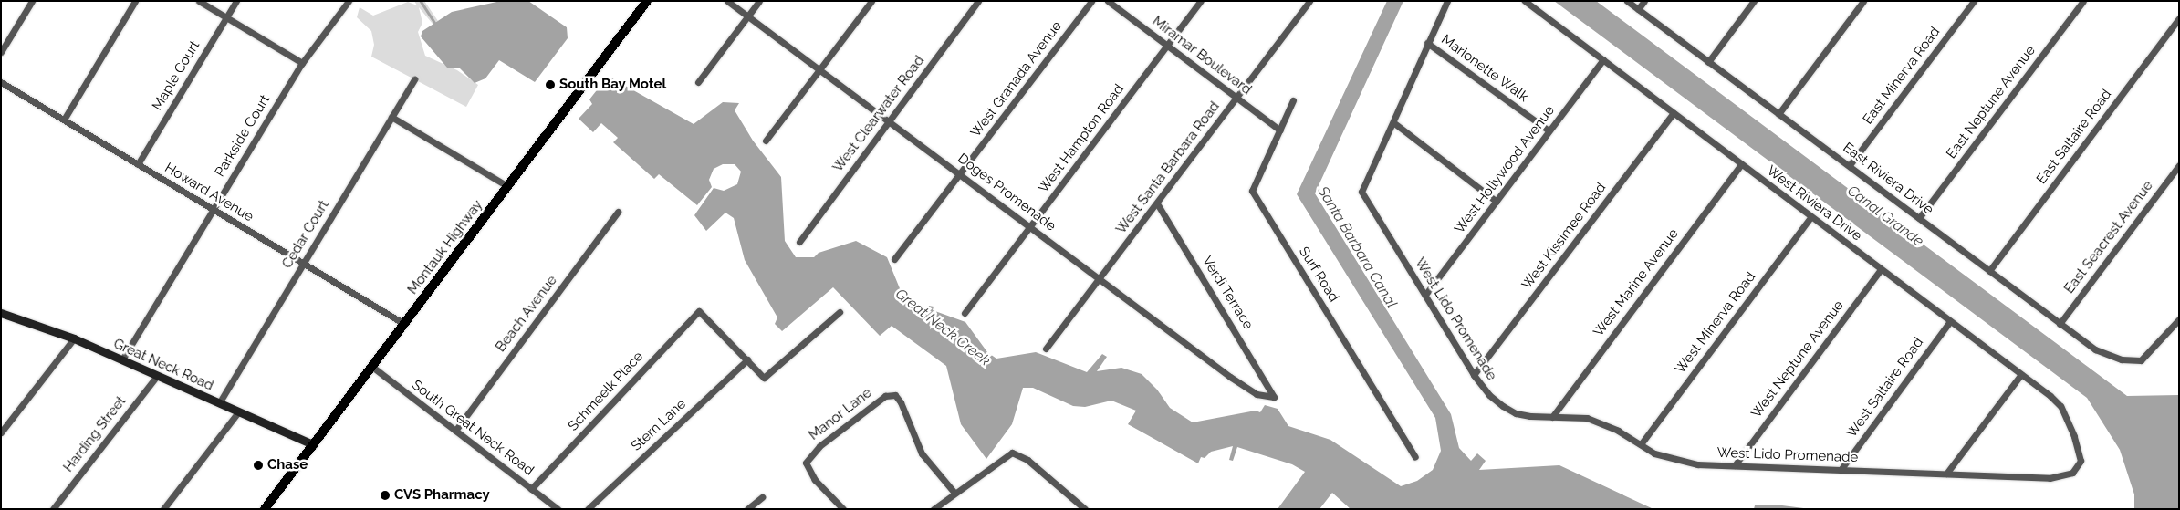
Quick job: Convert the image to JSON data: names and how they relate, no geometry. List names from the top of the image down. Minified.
{"streets":{"main road":["Montauk Highway","Great Neck Road"],"street":["Miramar Boulevard","Marionette Walk","Maple Court","East Minerva Road","West Granada Avenue","East Neptune Avenue","West Clearwater Road","Parkside Court","East Saltaire Road","West Hampton Road","West Santa Barbara Road","West Hollywood Avenue","East Riviera Drive","Howard Avenue","Doges Promenade","West Riviera Drive","Cedar Court","West Kissimee Road","East Seacrest Avenue","Surf Road","West Marine Avenue","Verdi Terrace","Beach Avenue","West Lido Promenade","West Minerva Road","West Neptune Avenue","West Saltaire Road","Schmeelk Place","Manor Lane","Stern Lane","South Great Neck Road","Harding Street"]},"crossings":[["Miramar Boulevard","West Hampton Road"],["Miramar Boulevard","West Santa Barbara Road"],["Miramar Boulevard","Surf Road"],["Marionette Walk","West Hollywood Avenue"],["Marionette Walk","West Lido Promenade"],["Maple Court","Howard Avenue"],["East Minerva Road","East Riviera Drive"],["West Granada Avenue","Doges Promenade"],["East Neptune Avenue","East Riviera Drive"],["West Clearwater Road","Doges Promenade"],["Parkside Court","Howard Avenue"],["Parkside Court","Great Neck Road"],["East Saltaire Road","East Riviera Drive"],["West Hampton Road","Doges Promenade"],["West Santa Barbara Road","Doges Promenade"],["West Santa Barbara Road","Verdi Terrace"],["West Hollywood Avenue","West Riviera Drive"],["West Hollywood Avenue","West Lido Promenade"],["East Riviera Drive","East Seacrest Avenue"],["Howard Avenue","Cedar Court"],["Howard Avenue","Montauk Highway"],["Doges Promenade","Verdi Terrace"],["West Riviera Drive","West Kissimee Road"],["West Riviera Drive","West Marine Avenue"],["West Riviera Drive","West Lido Promenade"],["West Riviera Drive","West Minerva Road"],["West Riviera Drive","West Neptune Avenue"],["West Riviera Drive","West Saltaire Road"],["Cedar Court","Great Neck Road"],["West Kissimee Road","West Lido Promenade"],["Montauk Highway","Great Neck Road"],["Montauk Highway","South Great Neck Road"],["West Marine Avenue","West Lido Promenade"],["Beach Avenue","South Great Neck Road"],["West Lido Promenade","West Minerva Road"],["West Lido Promenade","West Neptune Avenue"],["West Lido Promenade","West Saltaire Road"],["Great Neck Road","Harding Street"],["Schmeelk Place","Stern Lane"],["Schmeelk Place","South Great Neck Road"]],"water":["Canal Grande","Santa Barbara Canal","Great Neck Creek"],"places":["South Bay Motel","Chase","CVS Pharmacy"]}
